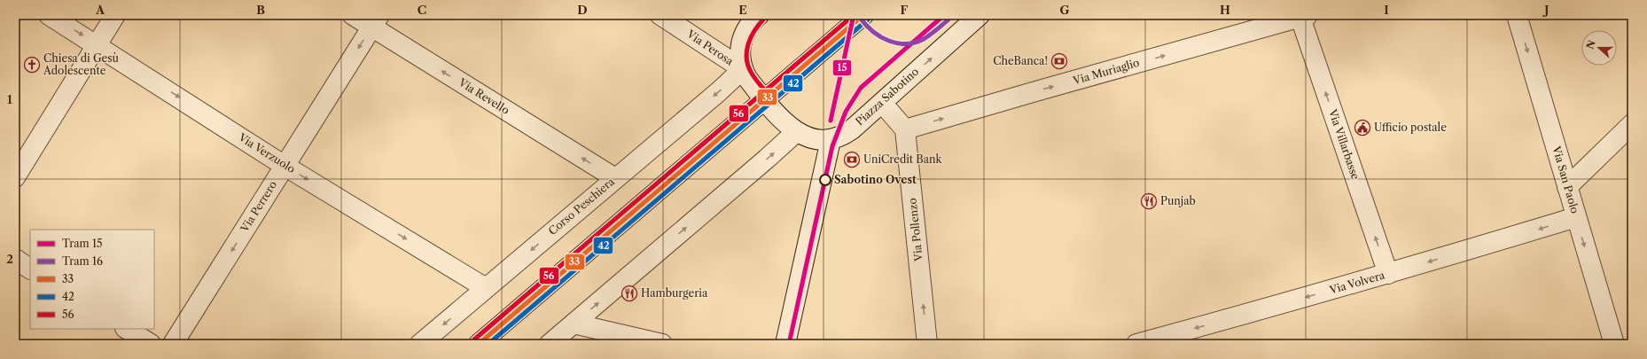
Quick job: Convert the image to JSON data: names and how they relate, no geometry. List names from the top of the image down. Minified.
{"streets":{"street":["Via Perosa","Via Muriaglio","Via Revello","Piazza Sabotino","Via Villarbasse","Via Verzuolo","Via San Paolo","Via Perrero","Corso Peschiera","Via Pollenzo","Via Volvera"]},"crossings":[["Via Perosa","Corso Peschiera"],["Via Muriaglio","Via Villarbasse"],["Via Muriaglio","Via Pollenzo"],["Via Revello","Via Perrero"],["Via Revello","Corso Peschiera"],["Via Villarbasse","Via Volvera"],["Via Verzuolo","Via Perrero"],["Via Verzuolo","Corso Peschiera"],["Via San Paolo","Via Volvera"]],"one_way":["Via Muriaglio","Via Revello","Via Villarbasse","Via Verzuolo","Via San Paolo","Via Perrero","Via Volvera"],"places":{"bank":["CheBanca!","UniCredit Bank"],"church":["Chiesa di Gesù Adolescente"],"public building":["Ufficio postale"],"other":["Sabotino Ovest"],"restaurant":["Punjab","Hamburgeria"]},"lines":["tram line 15","transit line 33","transit line 56","tram line 16","transit line 42"],"legend":["Tram 15","Tram 16","33","42","56"],"north":"left","grid":{"columns":["A","B","C","D","E","F","G","H","I","J"],"rows":["1","2"]}}
